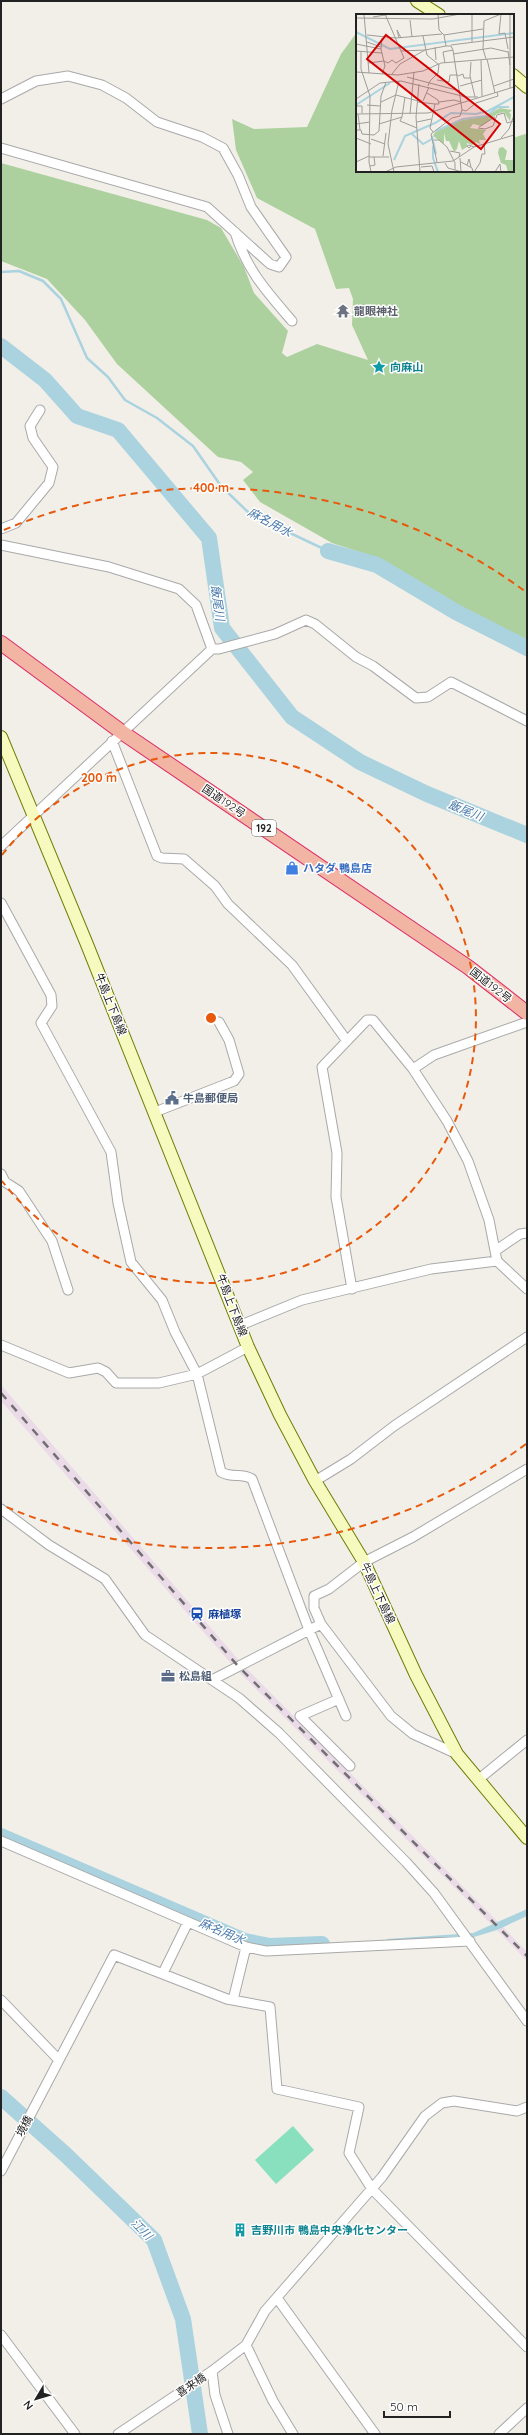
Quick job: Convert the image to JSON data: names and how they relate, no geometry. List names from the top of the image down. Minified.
{"streets":{"highway":["国道192号","192"],"main road":["牛島上下島線"],"street":["境橋","喜来橋"]},"water":["麻名用水","飯尾川","江川"],"places":{"temple":["龍眼神社"],"place":["向麻山"],"shop":["ハタダ 鴨島店"],"public building":["牛島郵便局"],"station":["麻植塚"],"office":["松島組"],"building":["吉野川市 鴨島中央浄化センター"]},"scale_bar":"50 m","north":"bottom left","rings":["400 m","200 m"]}
